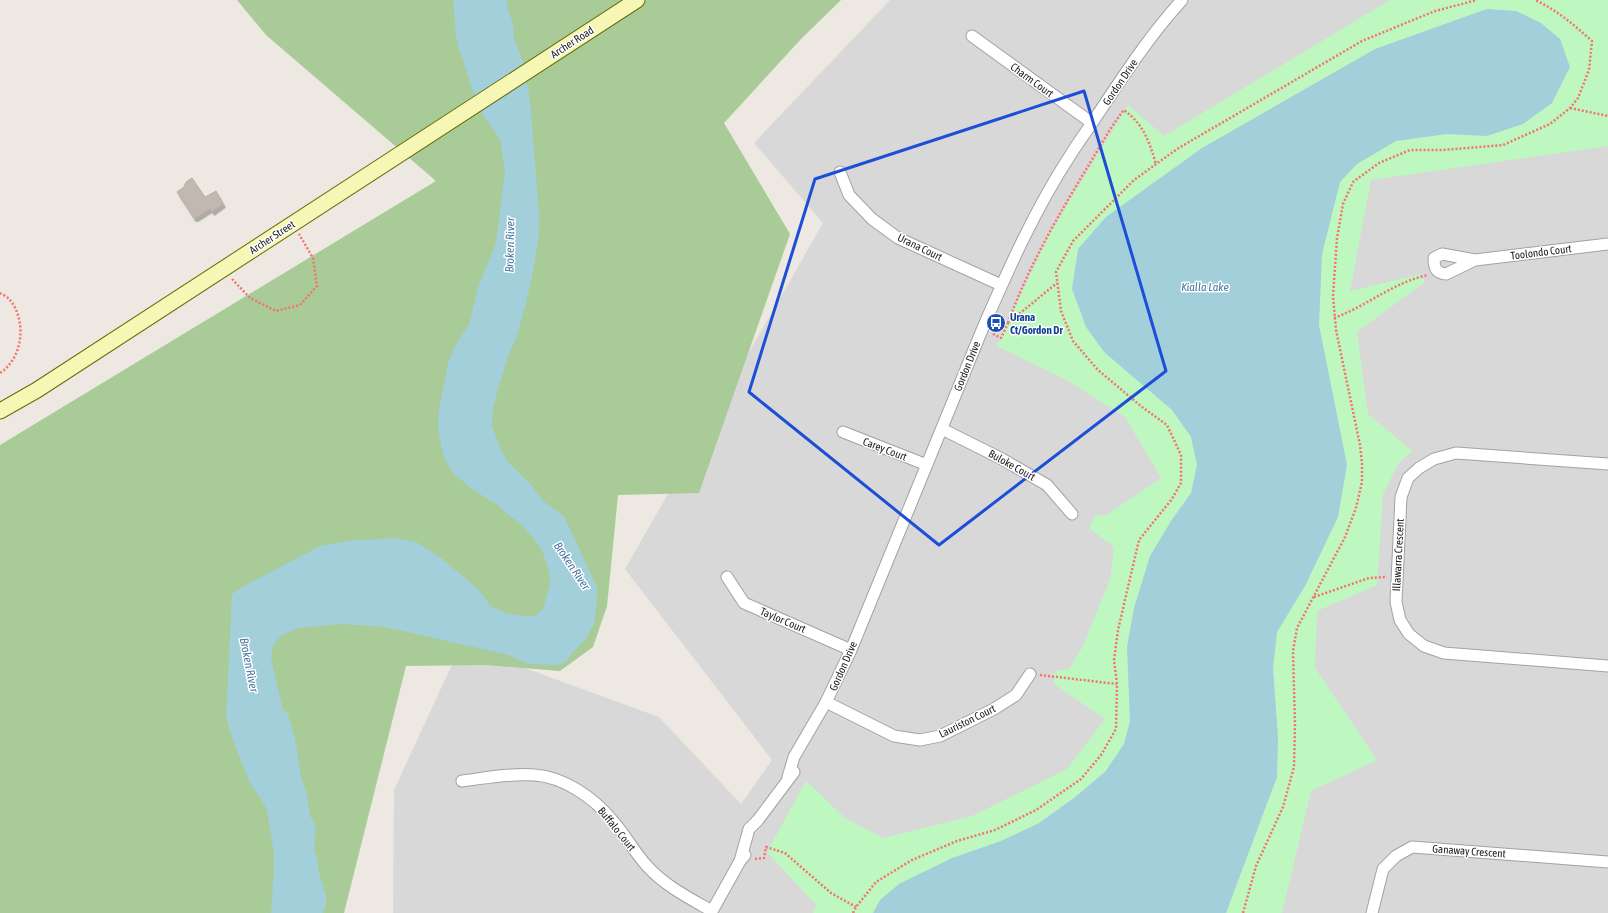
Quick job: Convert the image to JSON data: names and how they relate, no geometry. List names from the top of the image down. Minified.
{"streets":{"main road":["Archer Road","Archer Street"],"street":["Charm Court","Gordon Drive","Urana Court","Toolondo Court","Carey Court","Buloke Court","Illawarra Crescent","Taylor Court","Lauriston Court","Buffalo Court","Ganaway Crescent"]},"crossings":[["Archer Road","Archer Street"],["Charm Court","Gordon Drive"],["Gordon Drive","Urana Court"],["Gordon Drive","Carey Court"],["Gordon Drive","Buloke Court"],["Gordon Drive","Taylor Court"],["Gordon Drive","Lauriston Court"],["Gordon Drive","Buffalo Court"]],"water":["Broken River","Kialla Lake"],"places":{"bus stop":["Urana Ct/Gordon Dr"]}}
